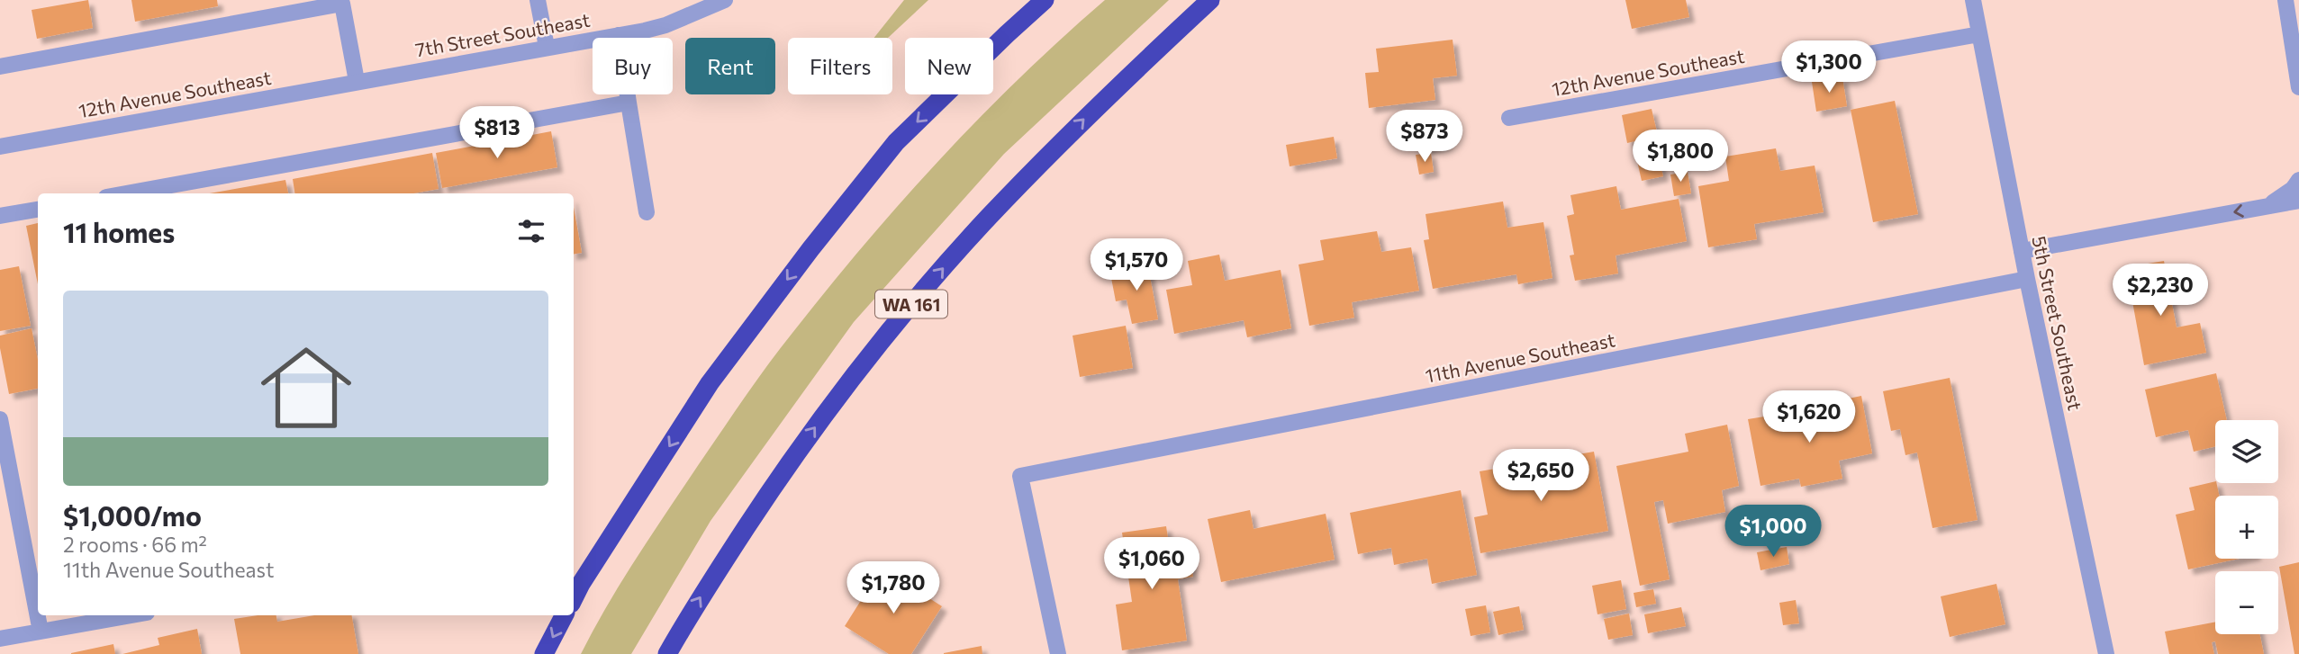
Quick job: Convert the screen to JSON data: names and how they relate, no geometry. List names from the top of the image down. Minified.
{"streets":{"highway":["WA 161"],"street":["7th Street Southeast","12th Avenue Southeast","5th Street Southeast","11th Avenue Southeast"]},"crossings":[["7th Street Southeast","12th Avenue Southeast"],["12th Avenue Southeast","5th Street Southeast"],["5th Street Southeast","11th Avenue Southeast"]],"page":{"chip":["Buy","Rent","Filters","New"],"price":["$1,300","$813","$873","$1,800","$1,570","$2,230","$1,620","$2,650","$1,000","$1,060","$1,780"],"heading":"11 homes","list":[{"name":"$1,000/mo","note":"2 rooms · 66 m² · 11th Avenue Southeast"}],"map_buttons":["+","−"]}}
